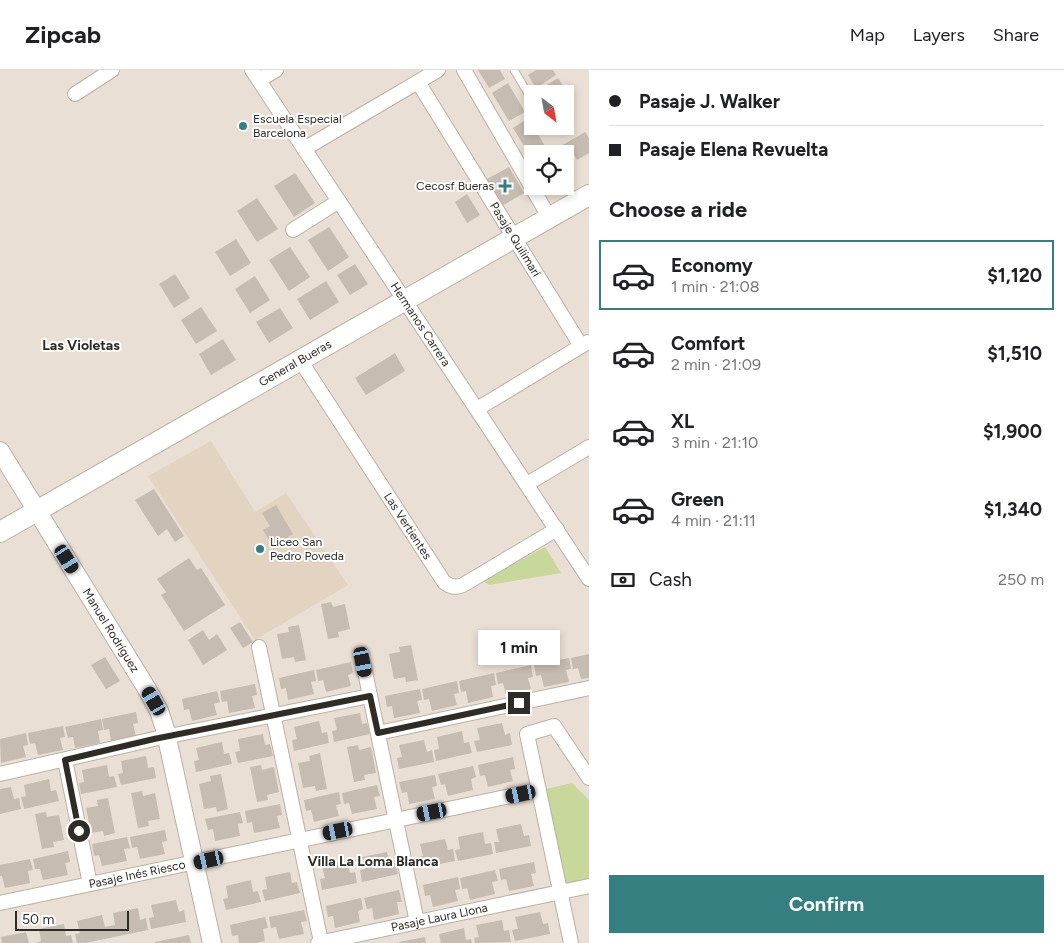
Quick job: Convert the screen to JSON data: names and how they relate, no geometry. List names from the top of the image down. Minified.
{"streets":{"main road":["General Bueras"],"street":["Pasaje Quilimarí","Hermanos Carrera","Las Vertientes","Manuel Rodríguez","Pasaje Inés Riesco","Pasaje Laura Llona"]},"crossings":[["Pasaje Quilimarí","General Bueras"],["Hermanos Carrera","General Bueras"],["Hermanos Carrera","Las Vertientes"],["General Bueras","Las Vertientes"],["General Bueras","Manuel Rodríguez"],["Manuel Rodríguez","Pasaje Inés Riesco"]],"districts":["Las Violetas","Villa La Loma Blanca"],"places":{"other":["Escuela Especial Barcelona","Liceo San Pedro Poveda"],"health":["Cecosf Bueras"]},"scale_bar":"50 m","north":"bottom right","page":{"header":"Zipcab","nav":["Map","Layers","Share"],"banner":["Pasaje J. Walker","Pasaje Elena Revuelta"],"heading":"Choose a ride","list":[{"name":"Economy","note":"1 min · 21:08","value":"$1,120"},{"name":"Comfort","note":"2 min · 21:09","value":"$1,510"},{"name":"XL","note":"3 min · 21:10","value":"$1,900"},{"name":"Green","note":"4 min · 21:11","value":"$1,340"}],"pay":["Cash","250 m"],"bubble":"1 min","buttons":"Confirm","scale":"50 m"}}
